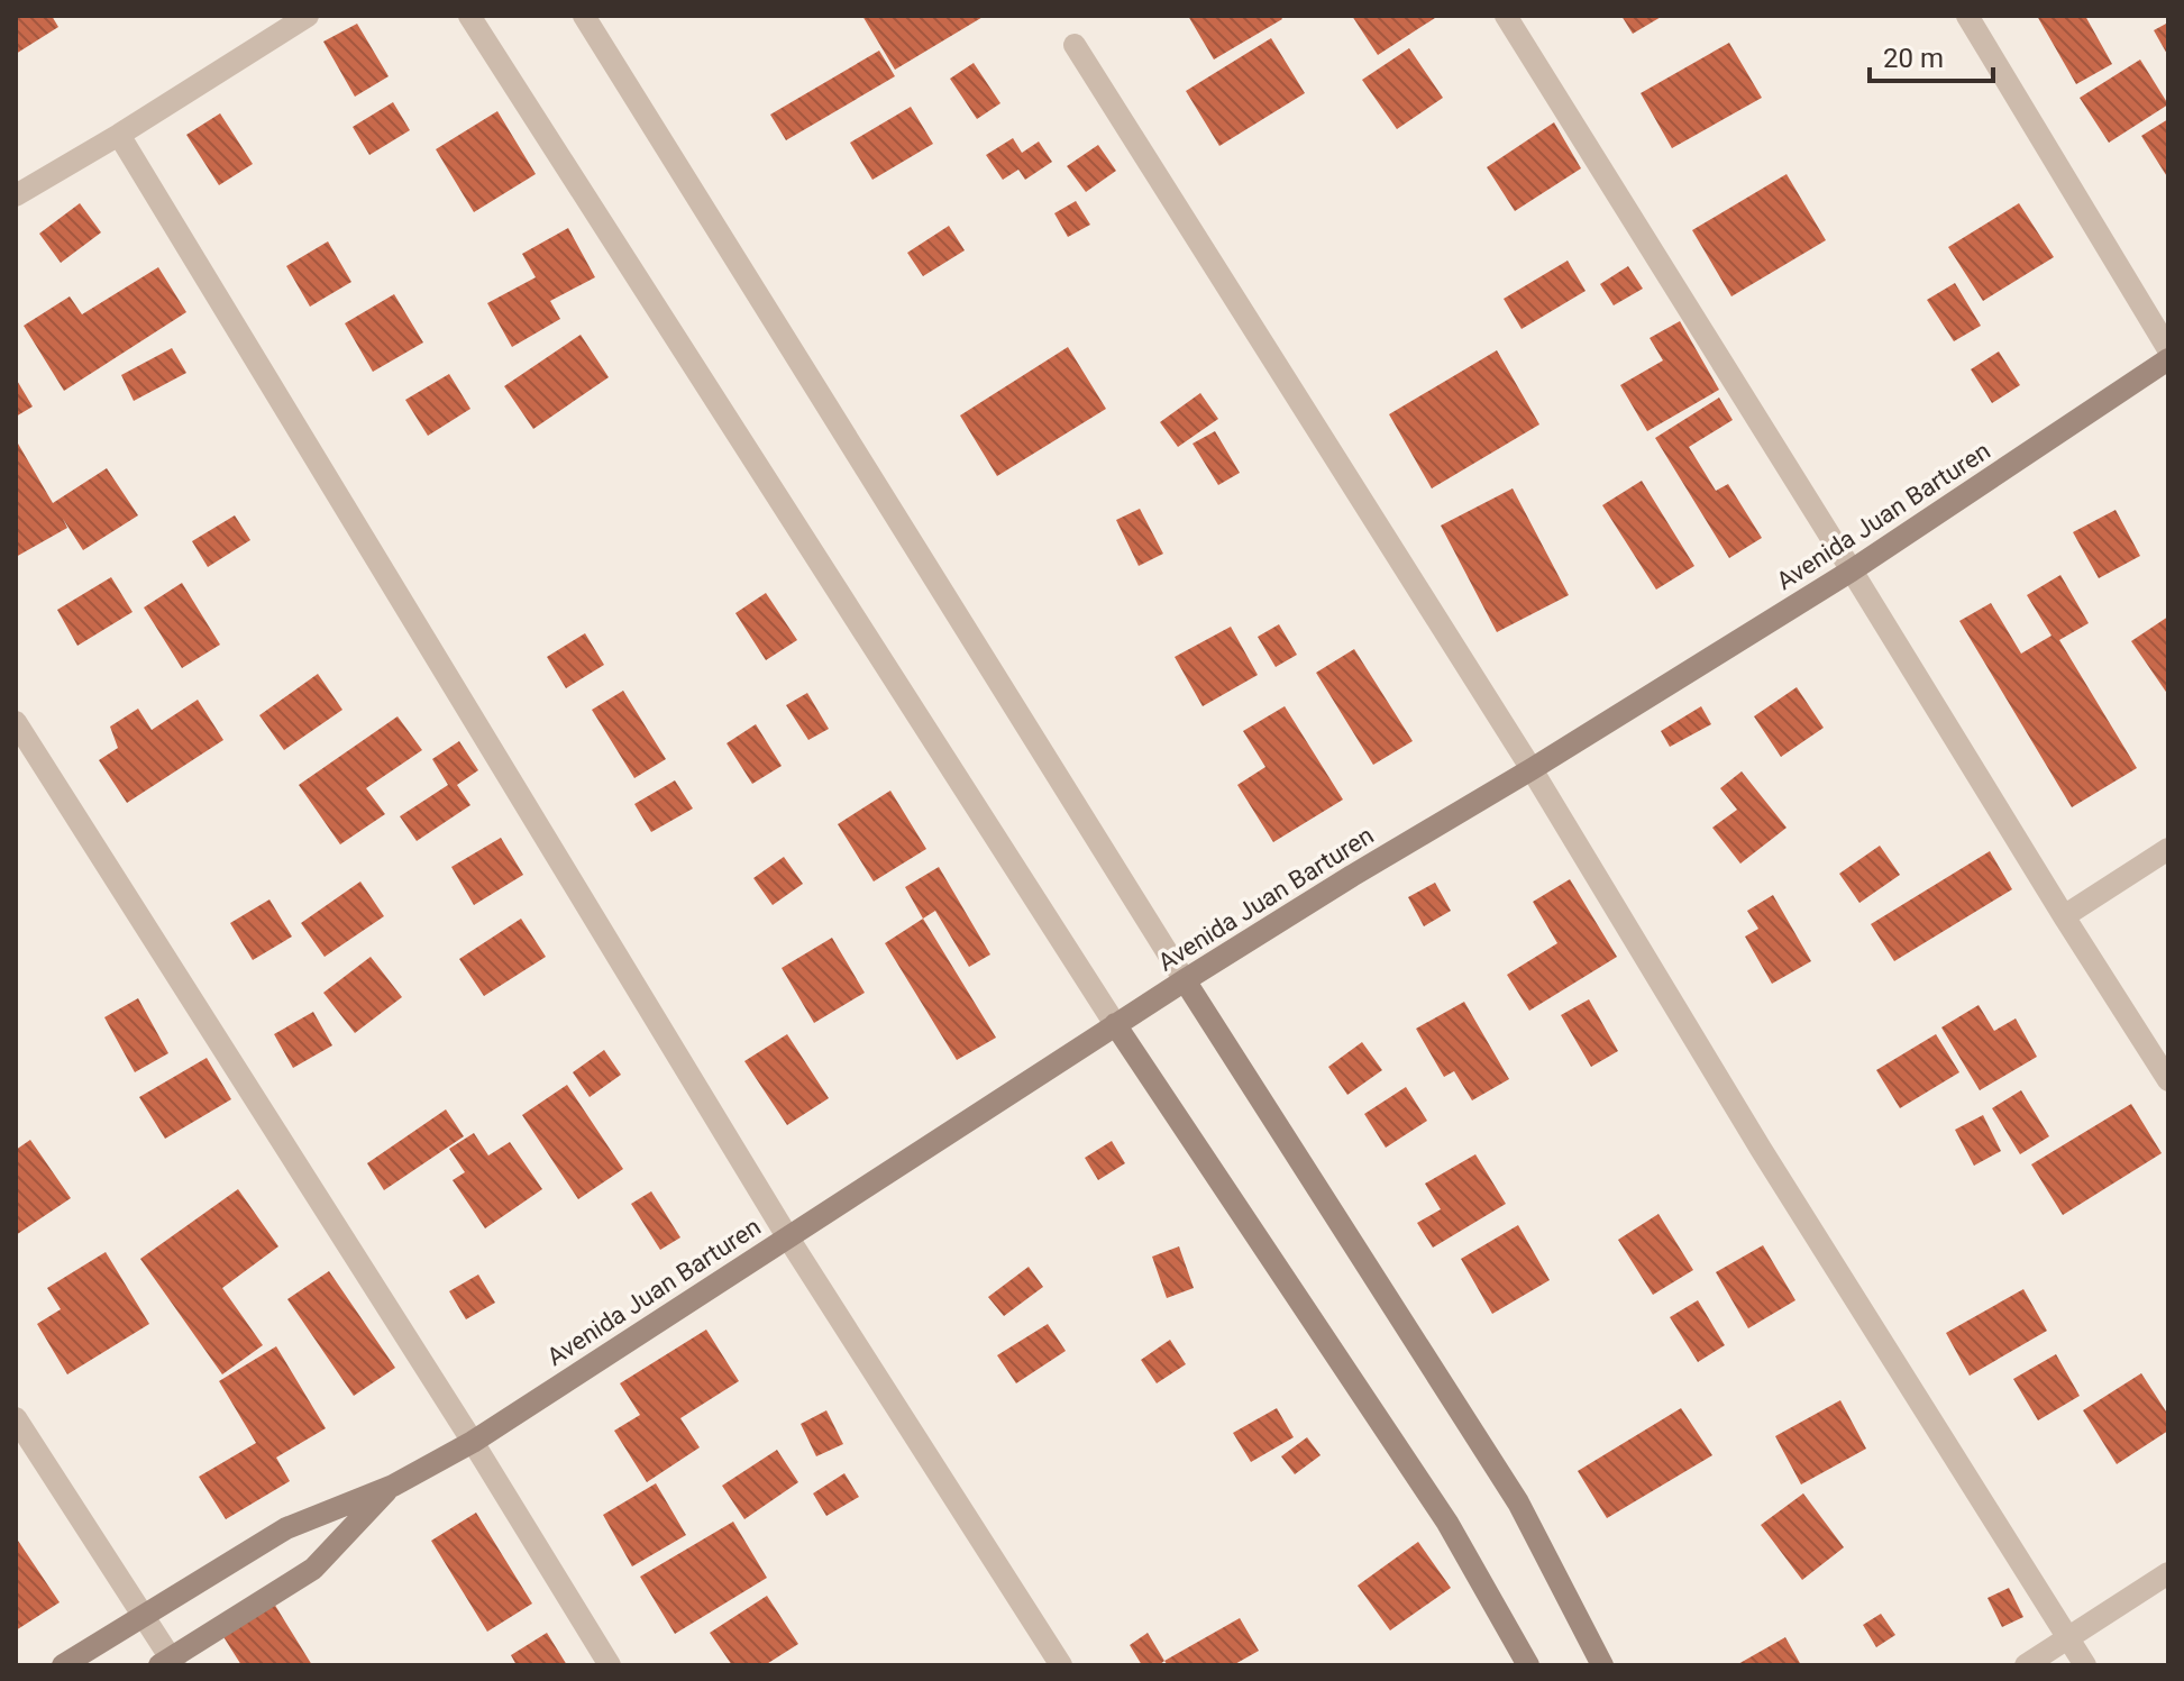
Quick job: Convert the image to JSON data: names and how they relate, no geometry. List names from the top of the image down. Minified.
{"streets":{"street":["Avenida Juan Barturen"]},"scale_bar":"20 m"}
